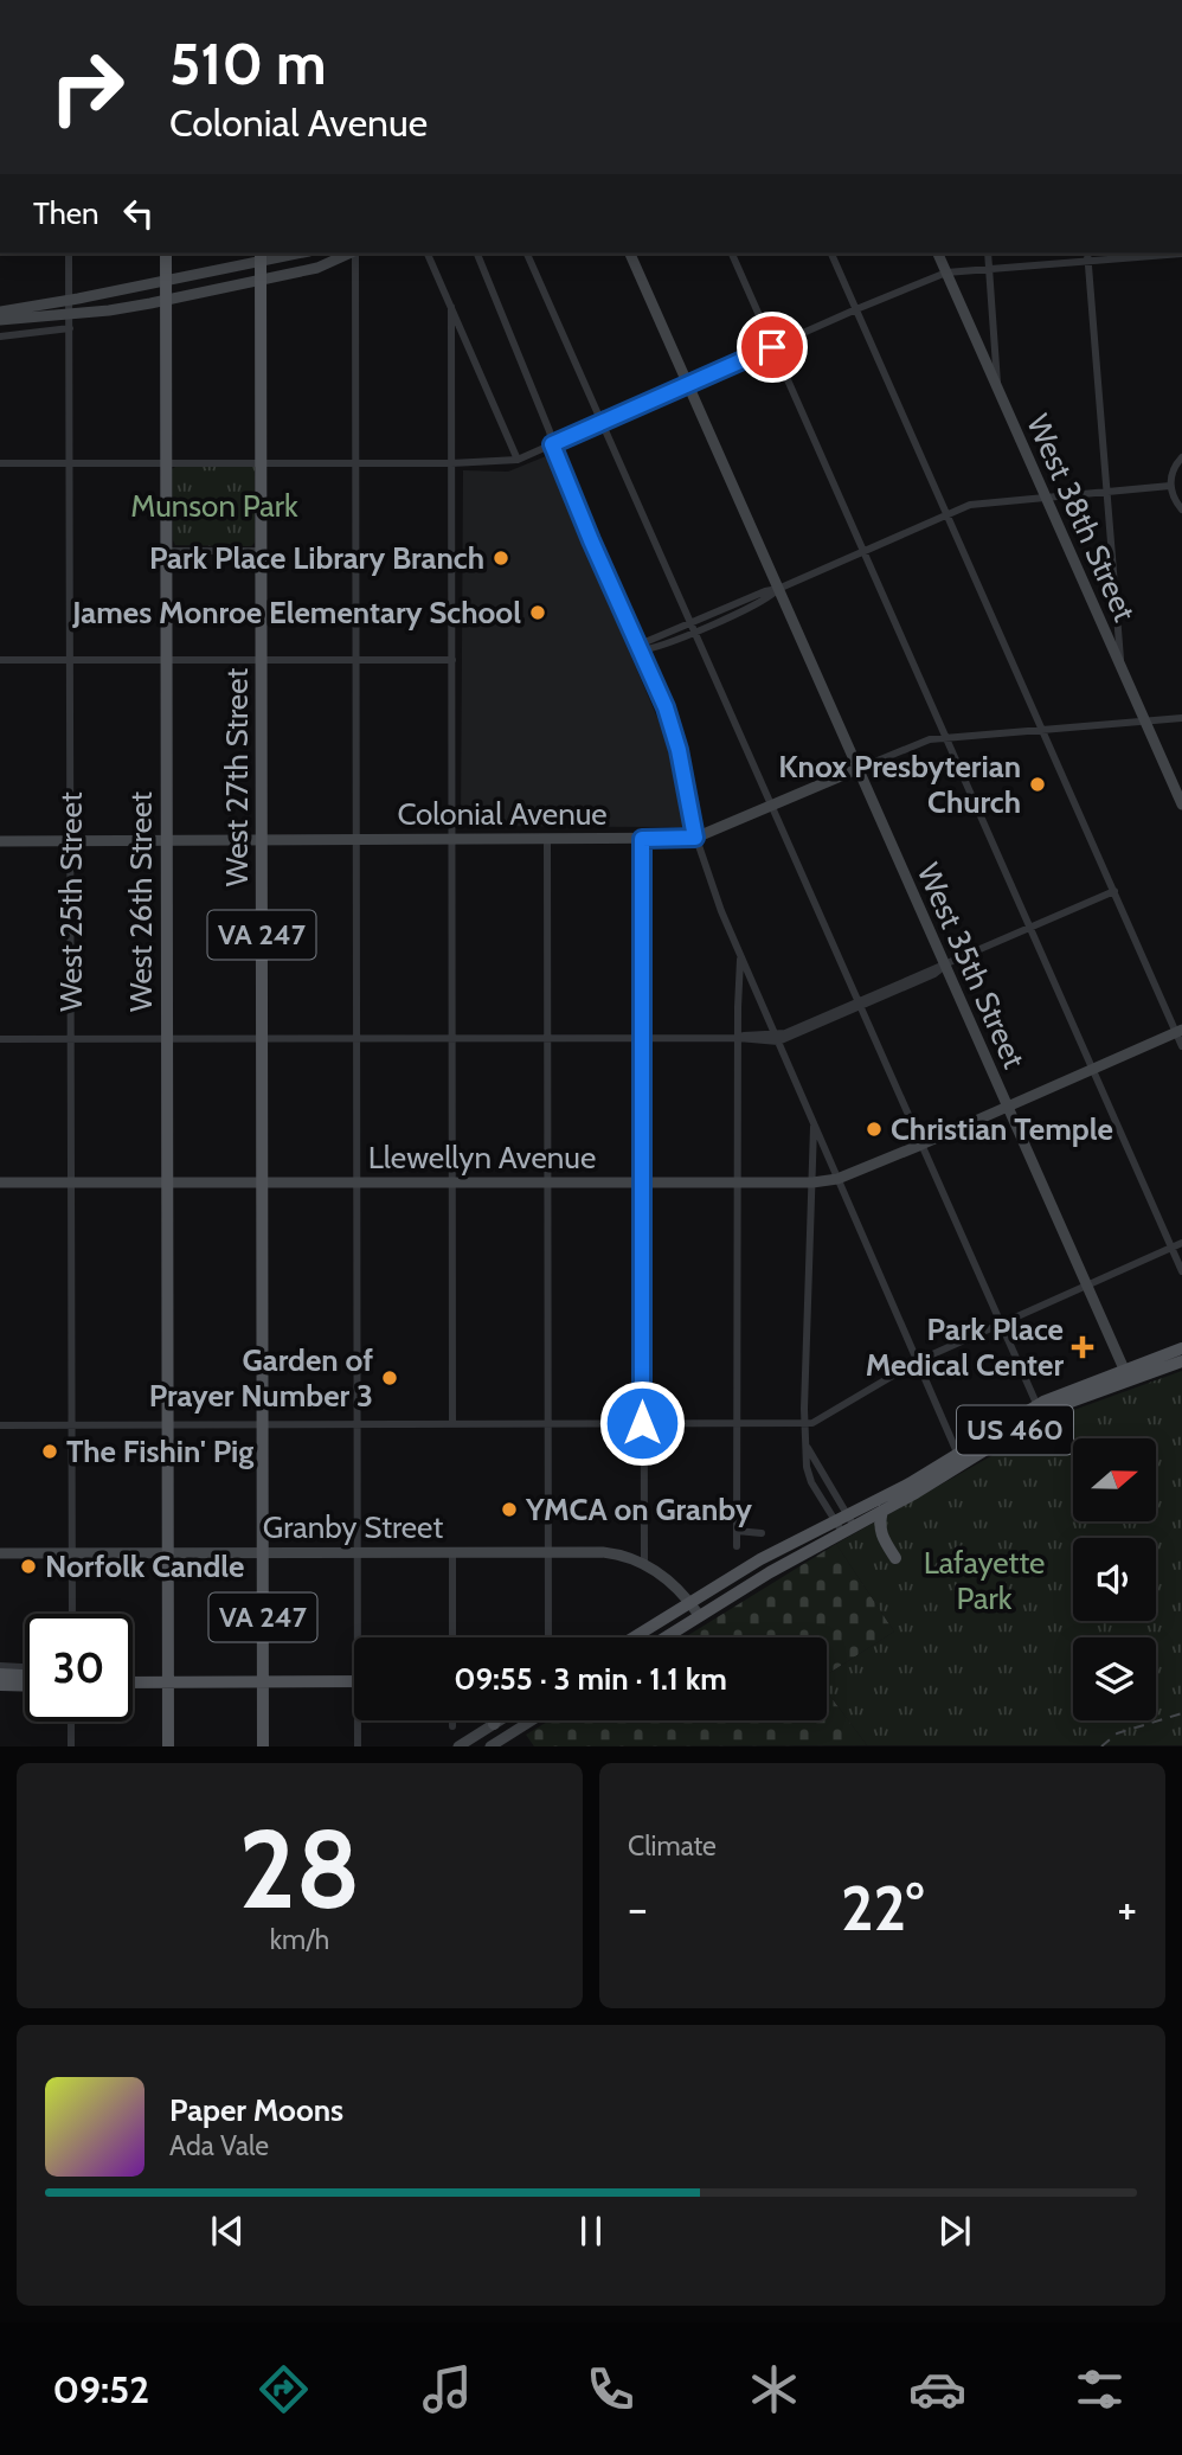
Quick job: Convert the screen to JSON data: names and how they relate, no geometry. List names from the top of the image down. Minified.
{"streets":{"main road":["West 27th Street","West 26th Street","VA 247","US 460"],"street":["West 38th Street","Colonial Avenue","West 25th Street","West 35th Street","Llewellyn Avenue","Granby Street"]},"crossings":[["West 38th Street","Colonial Avenue"],["West 27th Street","Colonial Avenue"],["West 27th Street","VA 247"],["West 27th Street","Llewellyn Avenue"],["West 27th Street","Granby Street"],["Colonial Avenue","West 25th Street"],["Colonial Avenue","West 26th Street"],["Colonial Avenue","West 35th Street"],["West 25th Street","Llewellyn Avenue"],["West 25th Street","Granby Street"],["West 26th Street","VA 247"],["West 26th Street","Llewellyn Avenue"],["West 26th Street","Granby Street"],["VA 247","Granby Street"],["West 35th Street","Llewellyn Avenue"],["West 35th Street","US 460"],["US 460","Granby Street"]],"parks":["Munson Park","Lafayette Park"],"places":{"other":["Park Place Library Branch","James Monroe Elementary School","Knox Presbyterian Church","Christian Temple","Garden of Prayer Number 3","The Fishin' Pig","YMCA on Granby","Norfolk Candle"],"health":["Park Place Medical Center"]},"north":"right","page":{"turn":["510 m","Colonial Avenue"],"then":"Then","limit":"30","trip":"09:55 · 3 min · 1.1 km","tile":[["28","km/h"],"Climate"],"heat":["−","22°","+"],"song":["Paper Moons","Ada Vale"],"tabs":"09:52"}}
